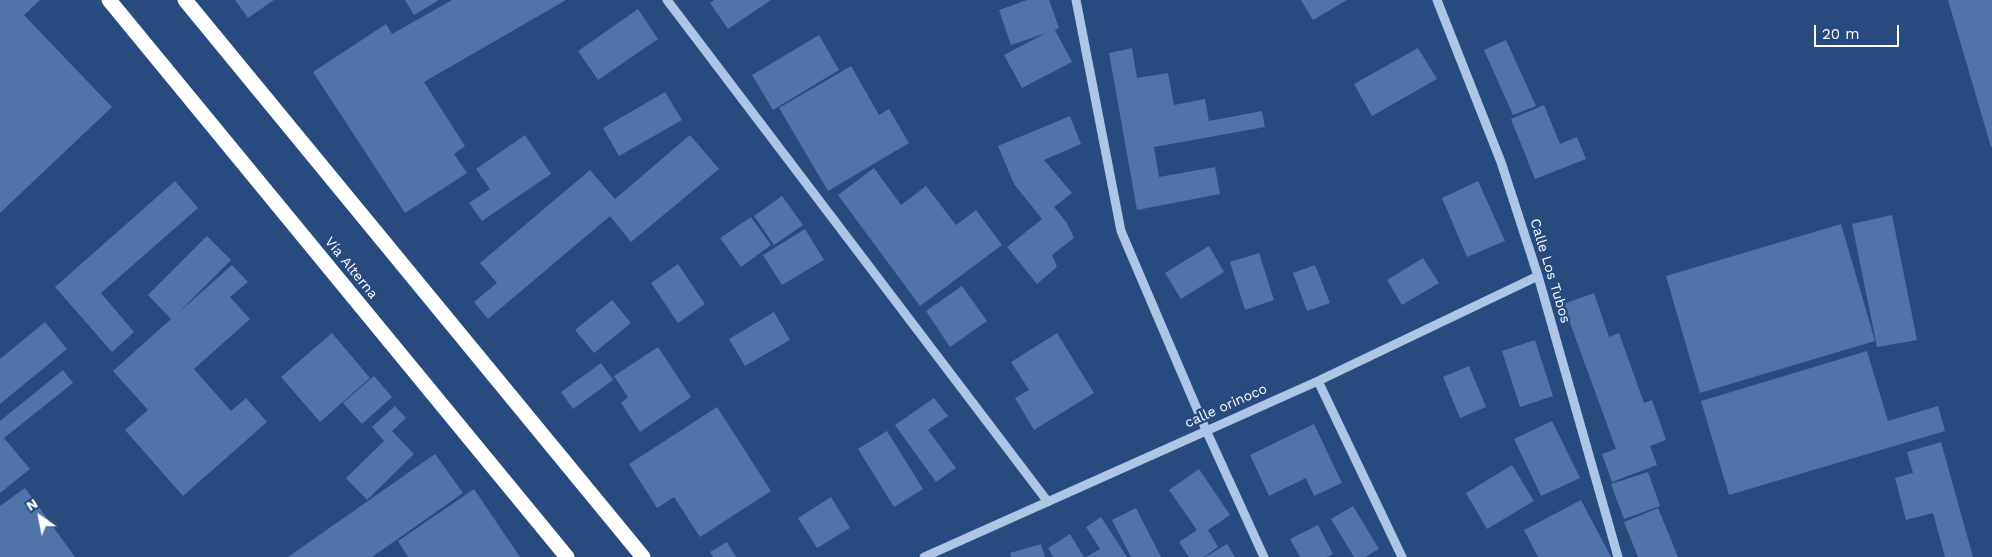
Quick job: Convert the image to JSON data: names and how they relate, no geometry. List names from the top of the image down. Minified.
{"streets":{"highway":["Vía Alterna"],"street":["Calle Los Tubos","calle orinoco"]},"crossings":[["Calle Los Tubos","calle orinoco"]],"scale_bar":"20 m","north":"top left"}
